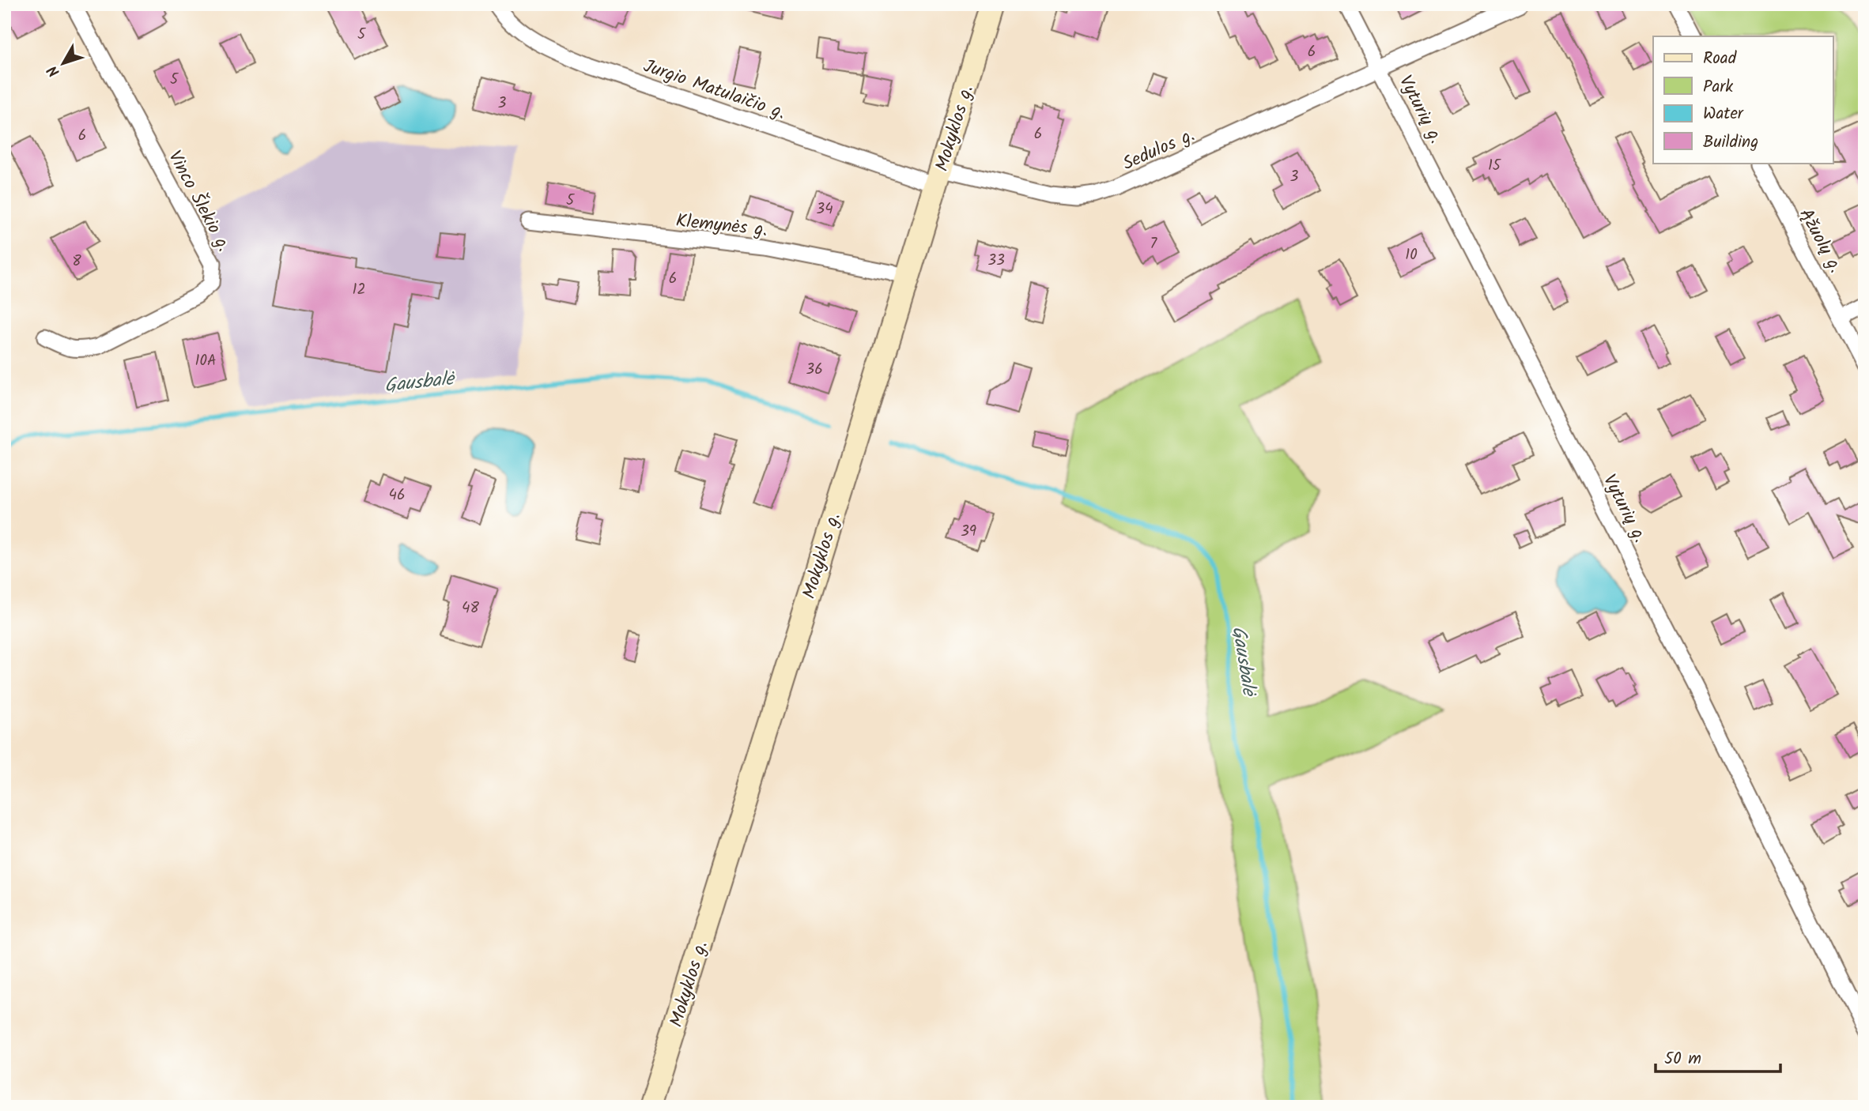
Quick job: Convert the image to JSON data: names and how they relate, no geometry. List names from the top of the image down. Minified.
{"streets":{"main road":["Mokyklos g."],"street":["Jurgio Matulaičio g.","Vyturių g.","Sedulos g.","Vinco Šlekio g.","Klemynės g.","Ąžuolų g."]},"crossings":[["Jurgio Matulaičio g.","Mokyklos g."],["Jurgio Matulaičio g.","Sedulos g."],["Vyturių g.","Sedulos g."],["Mokyklos g.","Sedulos g."],["Mokyklos g.","Klemynės g."]],"water":["Gausbalė"],"house_numbers":["5","6","5","3","6","6","15","3","5","34","7","10","33","8","6","12","10A","36","46","39","48"],"legend":["Road","Park","Water","Building"],"scale_bar":"50 m","north":"bottom left"}
